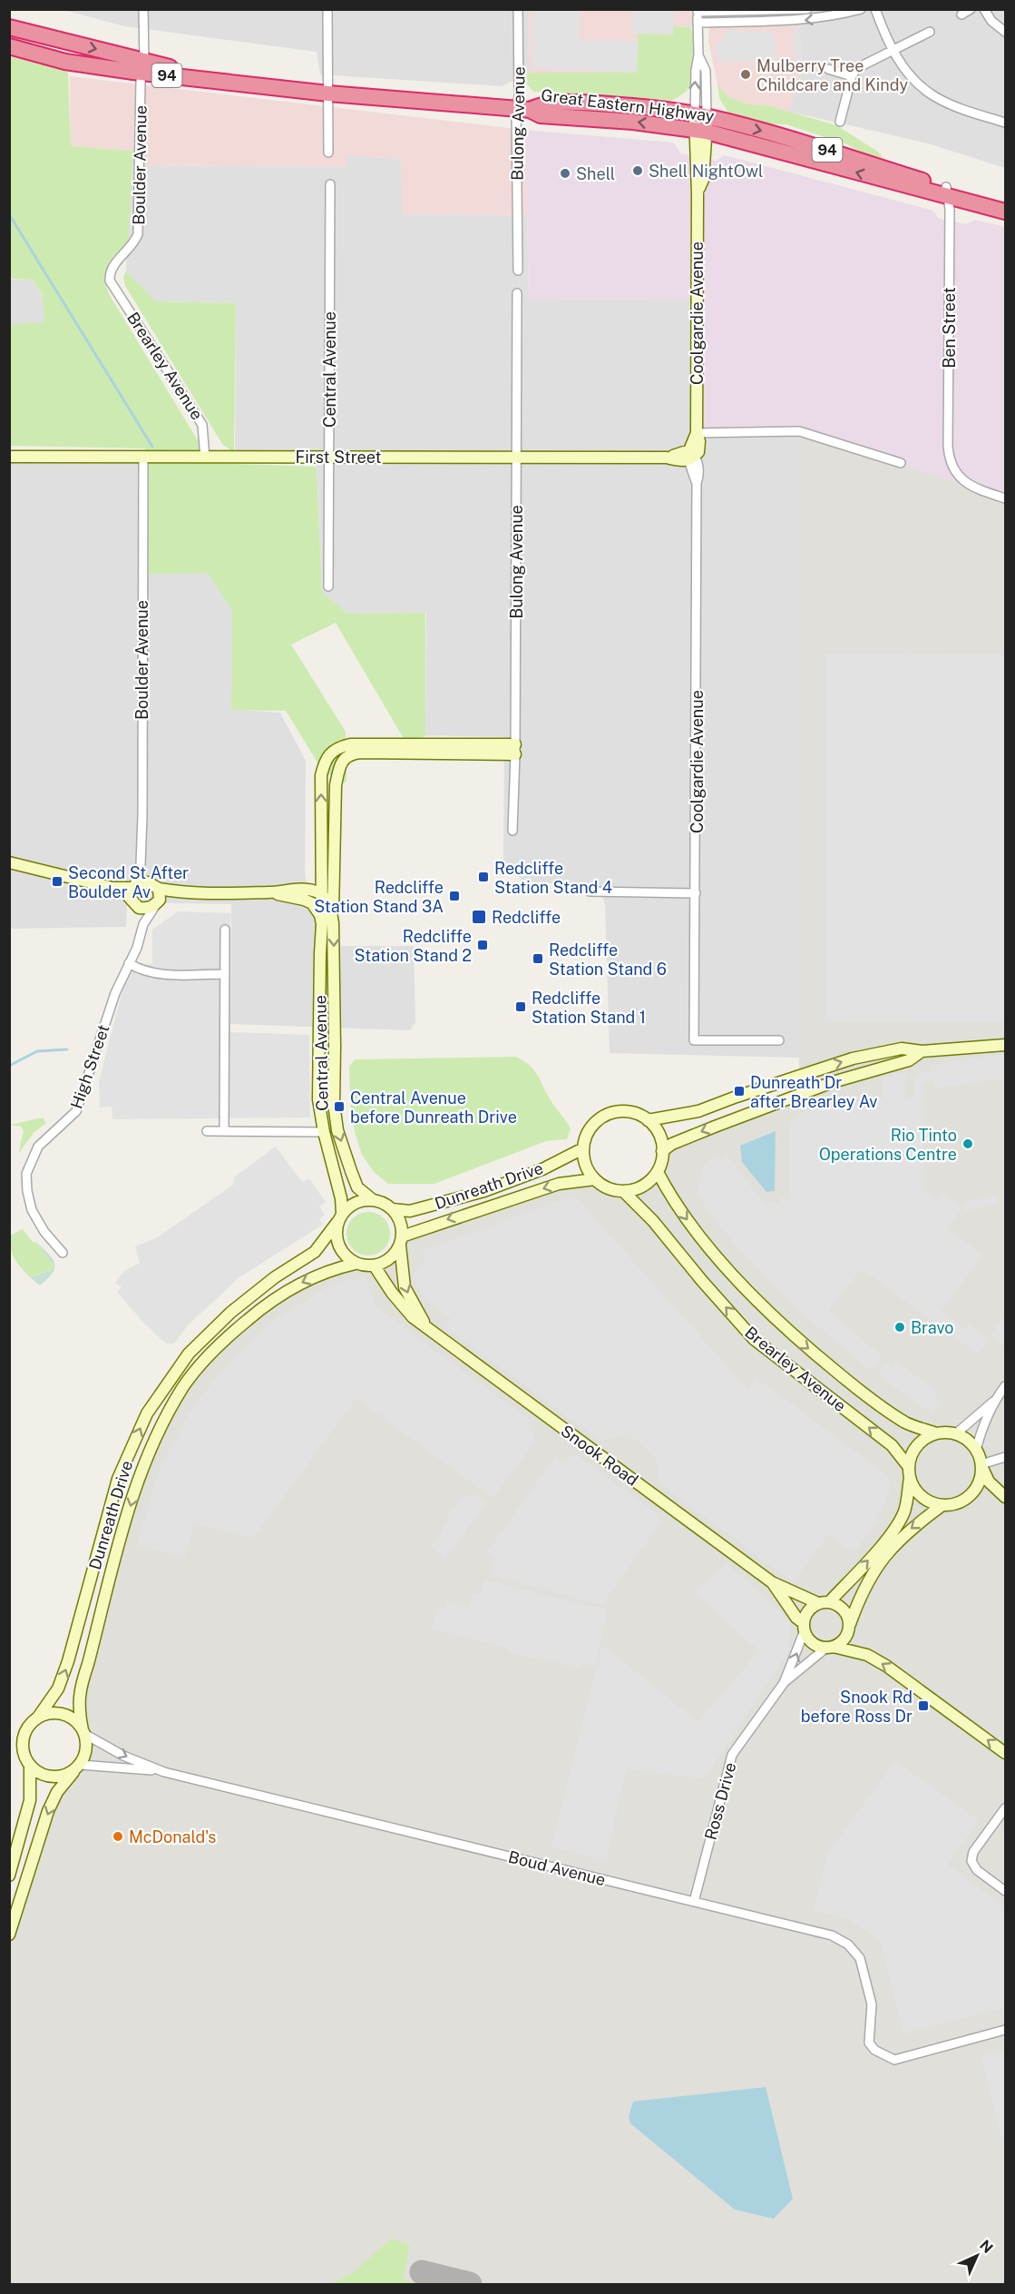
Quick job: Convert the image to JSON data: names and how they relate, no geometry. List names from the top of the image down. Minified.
{"streets":{"highway":["94","Great Eastern Highway"],"main road":["Coolgardie Avenue","Brearley Avenue","Central Avenue","First Street","Dunreath Drive","Snook Road"],"street":["Bulong Avenue","Boulder Avenue","Ben Street","High Street","Ross Drive","Boud Avenue"]},"crossings":[["Great Eastern Highway","Bulong Avenue"],["Great Eastern Highway","Boulder Avenue"],["Great Eastern Highway","Coolgardie Avenue"],["Great Eastern Highway","Ben Street"],["Bulong Avenue","Central Avenue"],["Bulong Avenue","First Street"],["Boulder Avenue","Brearley Avenue"],["Boulder Avenue","First Street"],["Coolgardie Avenue","First Street"],["Brearley Avenue","First Street"],["Brearley Avenue","Dunreath Drive"],["Central Avenue","First Street"],["Central Avenue","Dunreath Drive"],["Central Avenue","Snook Road"],["Dunreath Drive","Snook Road"],["Dunreath Drive","Boud Avenue"],["Snook Road","Ross Drive"],["Ross Drive","Boud Avenue"]],"places":{"other":["Mulberry Tree Childcare and Kindy","Shell NightOwl","Shell","Rio Tinto Operations Centre","Bravo","McDonald's"],"transit":["Redcliffe Station Stand 4","Second St After Boulder Av","Redcliffe Station Stand 3A","Redcliffe","Redcliffe Station Stand 2","Redcliffe Station Stand 6","Redcliffe Station Stand 1","Dunreath Dr after Brearley Av","Central Avenue before Dunreath Drive","Snook Rd before Ross Dr"]},"north":"top right"}
